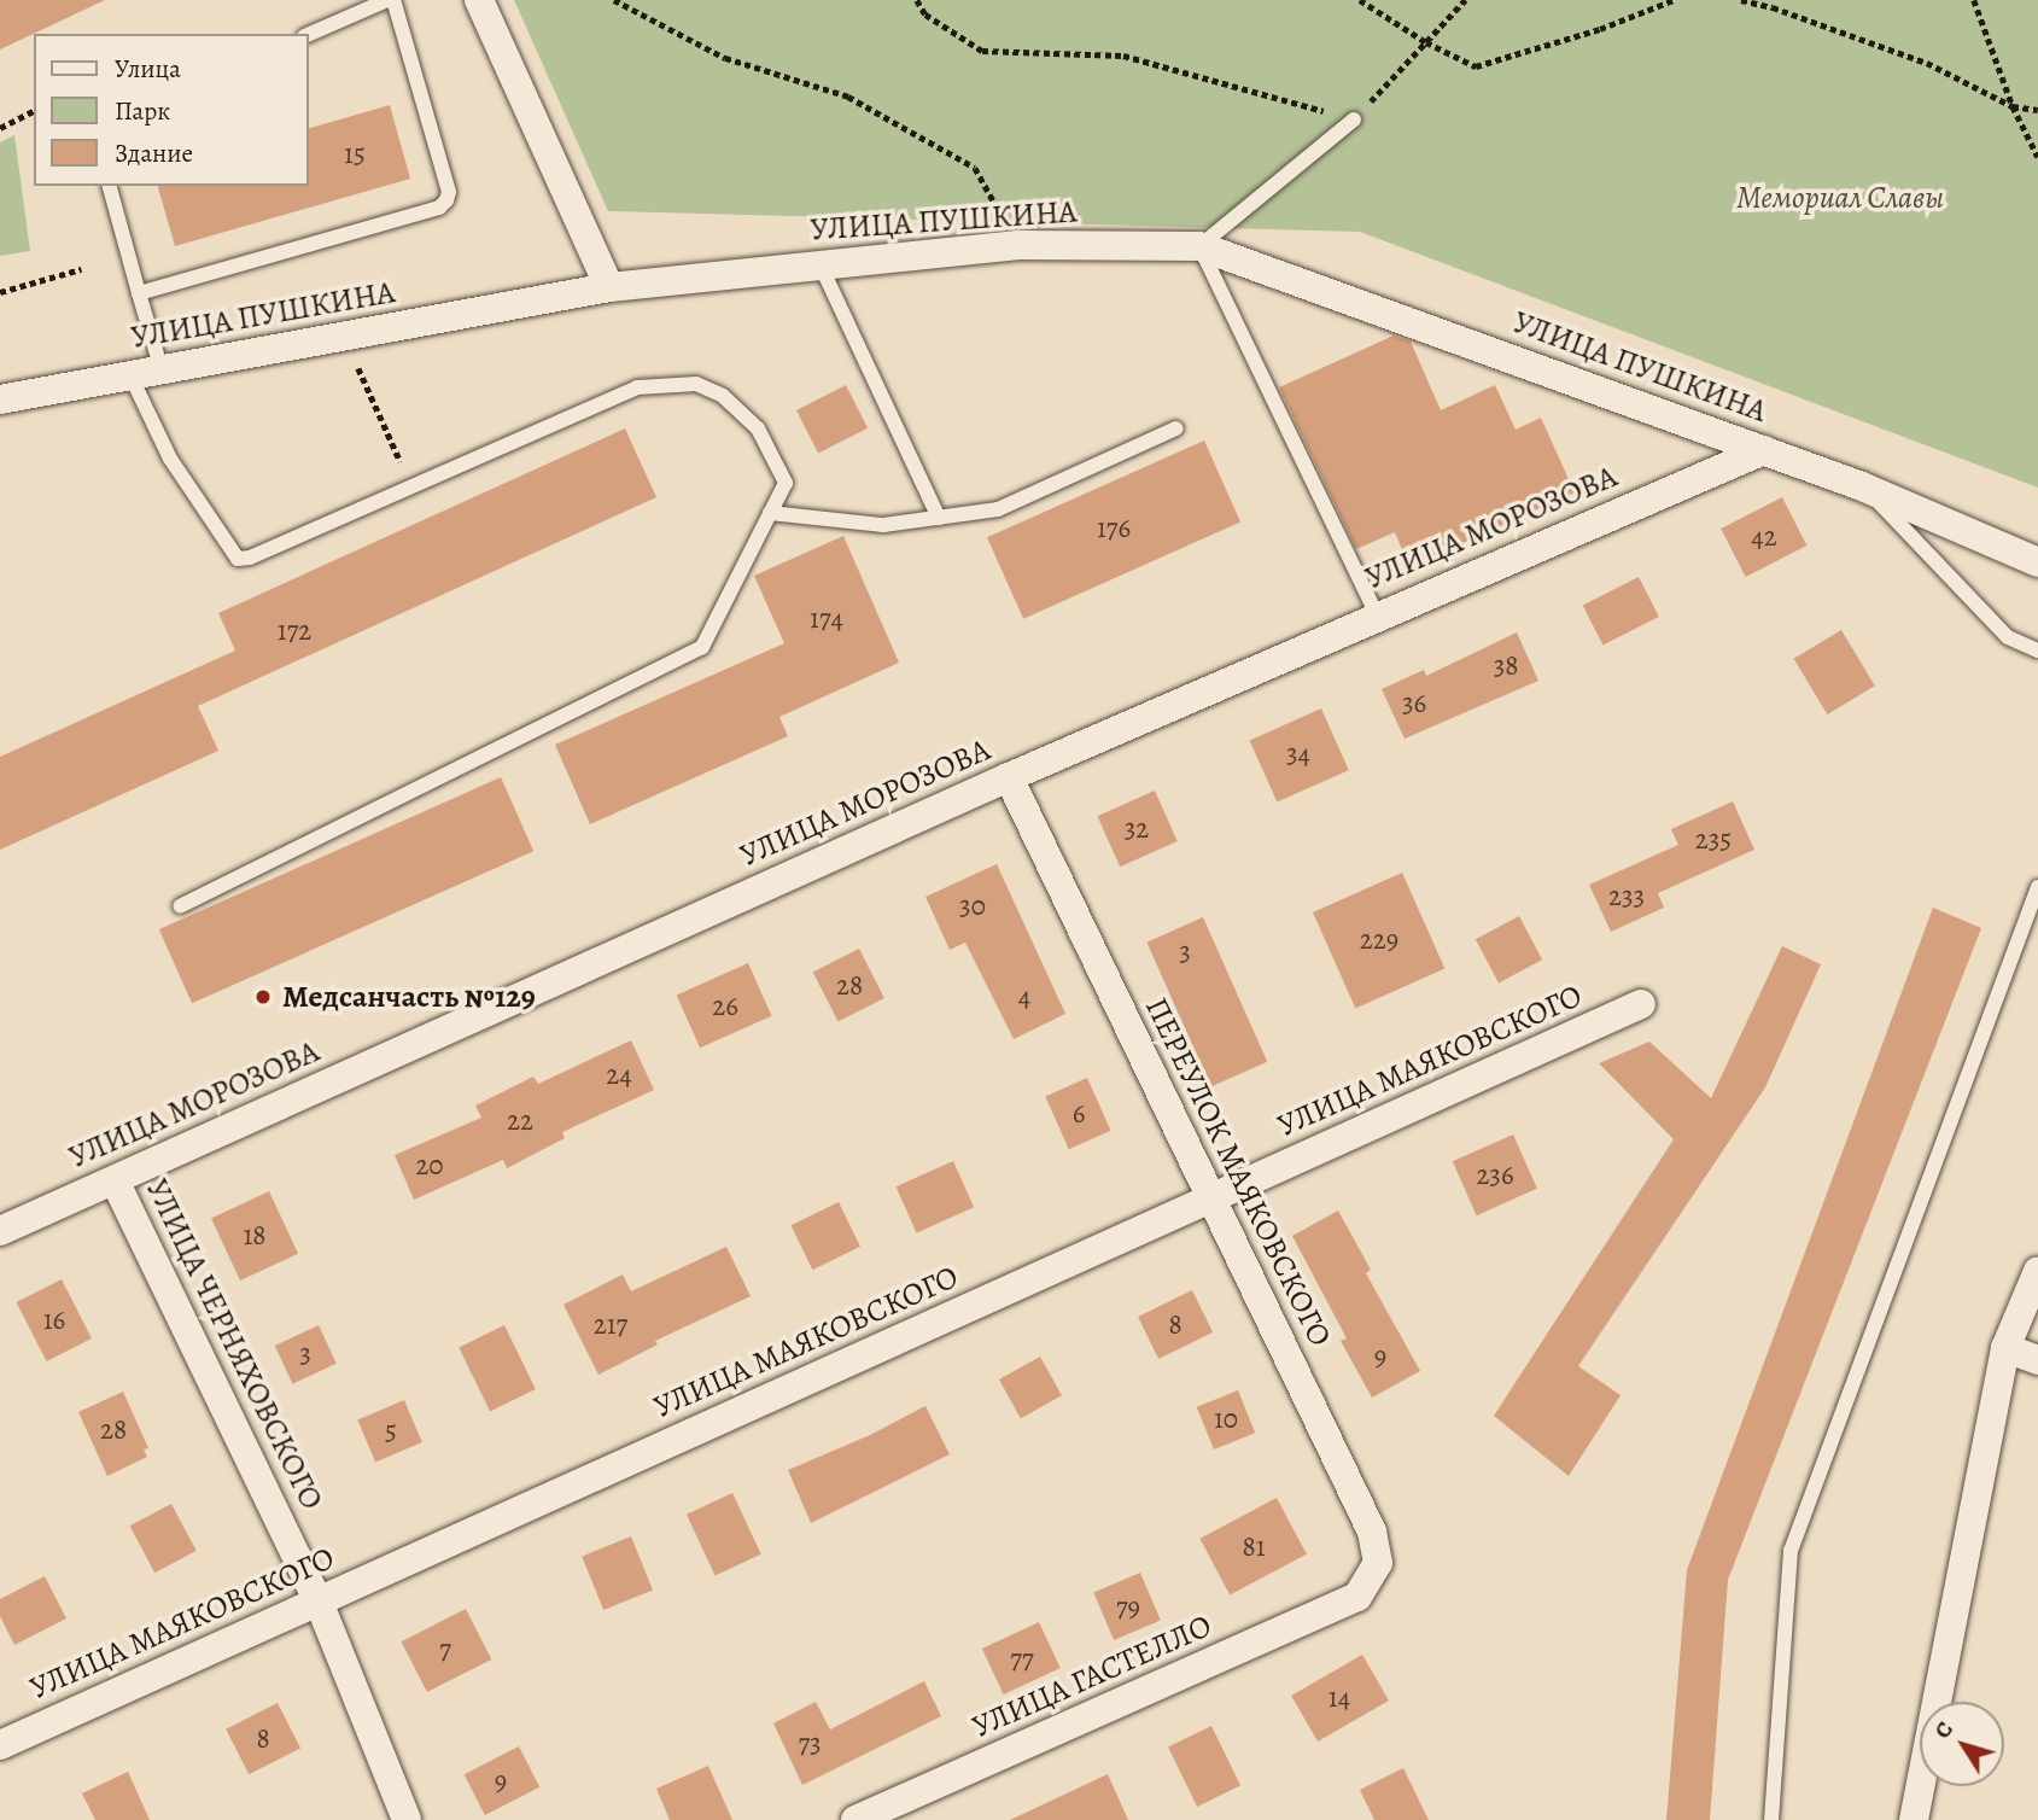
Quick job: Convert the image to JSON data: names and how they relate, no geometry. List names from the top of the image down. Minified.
{"streets":{"street":["УЛИЦА ПУШКИНА","УЛИЦА МОРОЗОВА","УЛИЦА МАЯКОВСКОГО","ПЕРЕУЛОК МАЯКОВСКОГО","УЛИЦА ЧЕРНЯХОВСКОГО","УЛИЦА ГАСТЕЛЛО"]},"crossings":[["УЛИЦА ПУШКИНА","УЛИЦА МОРОЗОВА"],["УЛИЦА МОРОЗОВА","ПЕРЕУЛОК МАЯКОВСКОГО"],["УЛИЦА МОРОЗОВА","УЛИЦА ЧЕРНЯХОВСКОГО"],["УЛИЦА МАЯКОВСКОГО","ПЕРЕУЛОК МАЯКОВСКОГО"],["УЛИЦА МАЯКОВСКОГО","УЛИЦА ЧЕРНЯХОВСКОГО"],["ПЕРЕУЛОК МАЯКОВСКОГО","УЛИЦА ГАСТЕЛЛО"]],"parks":["Мемориал Славы"],"places":["Медсанчасть №129"],"house_numbers":["15","176","42","174","172","38","36","34","32","235","233","30","229","3","28","4","26","24","6","22","20","236","18","16","217","8","3","9","10","28","5","81","79","7","77","14","8","73","9"],"legend":["Улица","Парк","Здание"],"north":"top left"}
